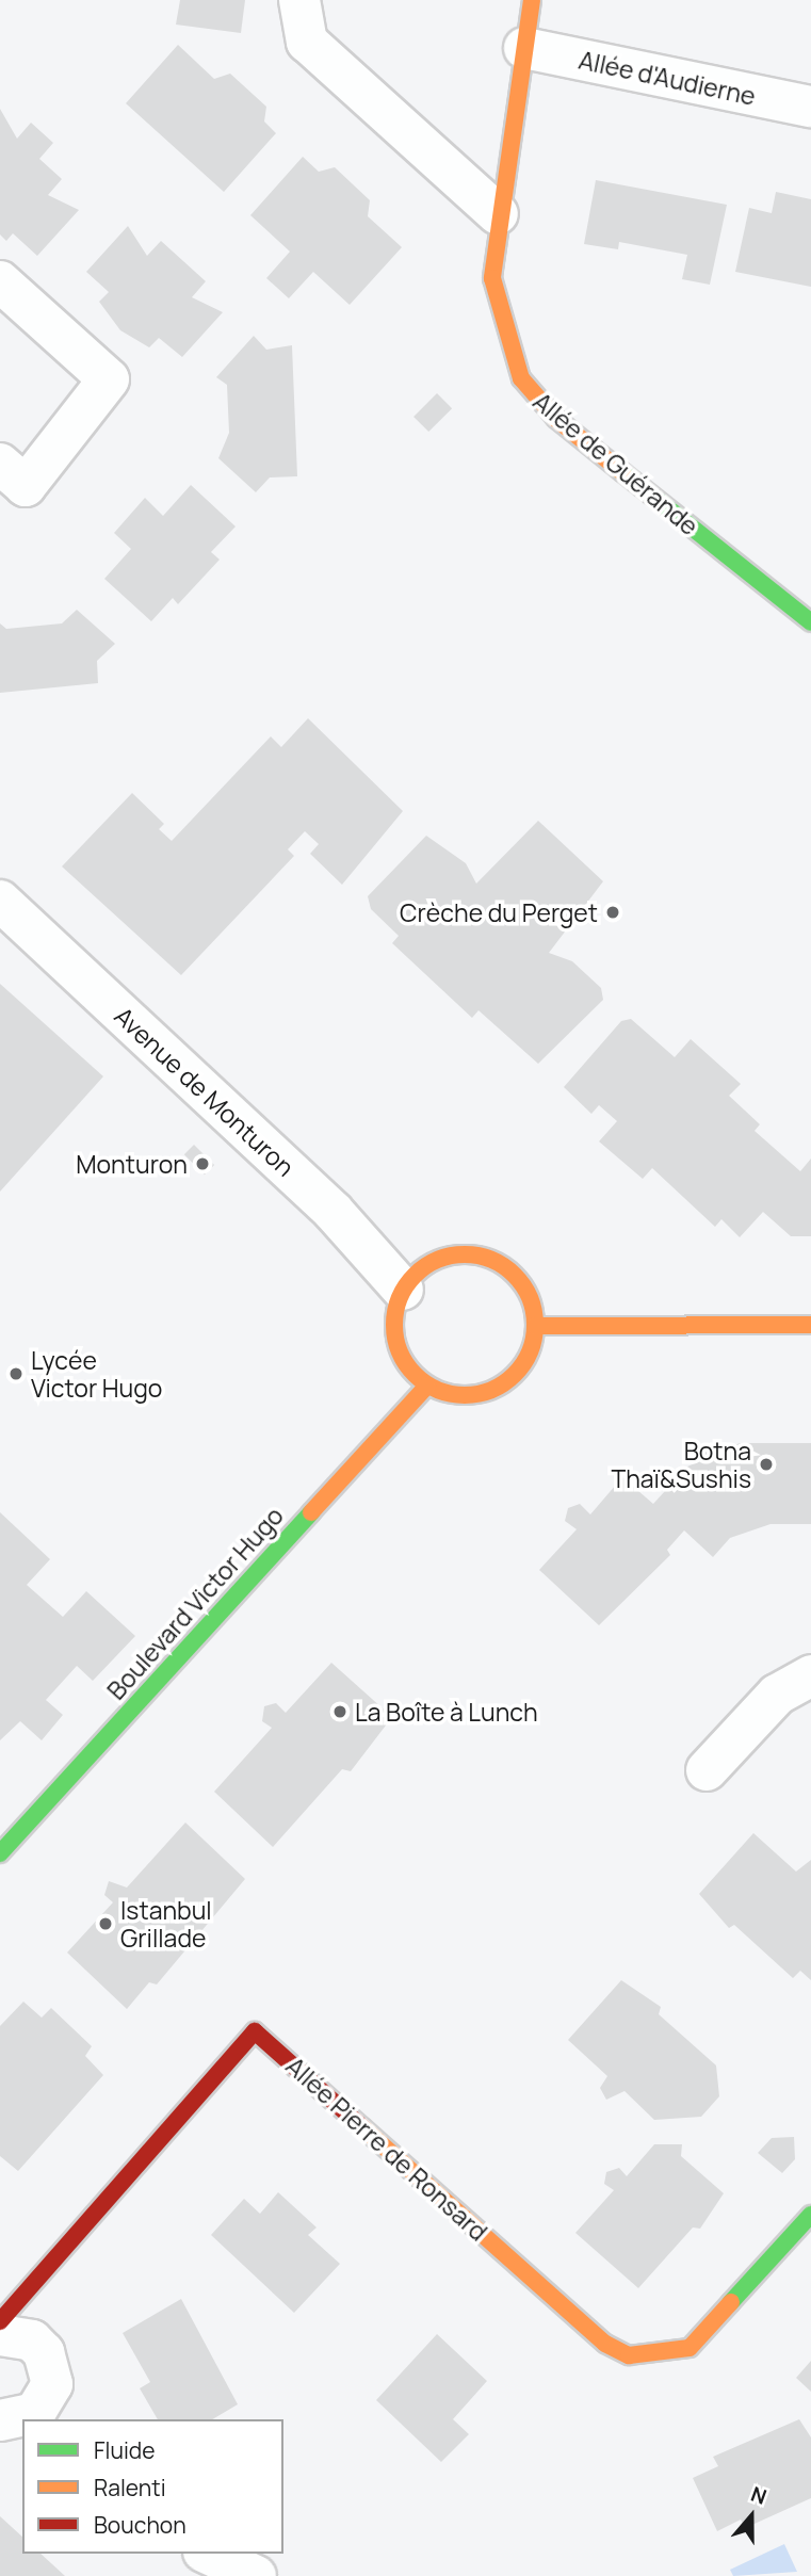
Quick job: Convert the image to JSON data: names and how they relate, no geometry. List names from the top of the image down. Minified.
{"streets":{"street":["Allée d'Audierne","Allée de Guérande","Avenue de Monturon","Boulevard Victor Hugo","Allée Pierre de Ronsard"]},"crossings":[["Allée d'Audierne","Allée de Guérande"],["Avenue de Monturon","Boulevard Victor Hugo"]],"places":["Crèche du Perget","Monturon","Lycée Victor Hugo","Botna Thaï&Sushis","La Boîte à Lunch","Istanbul Grillade"],"legend":["Fluide","Ralenti","Bouchon"],"north":"top"}
